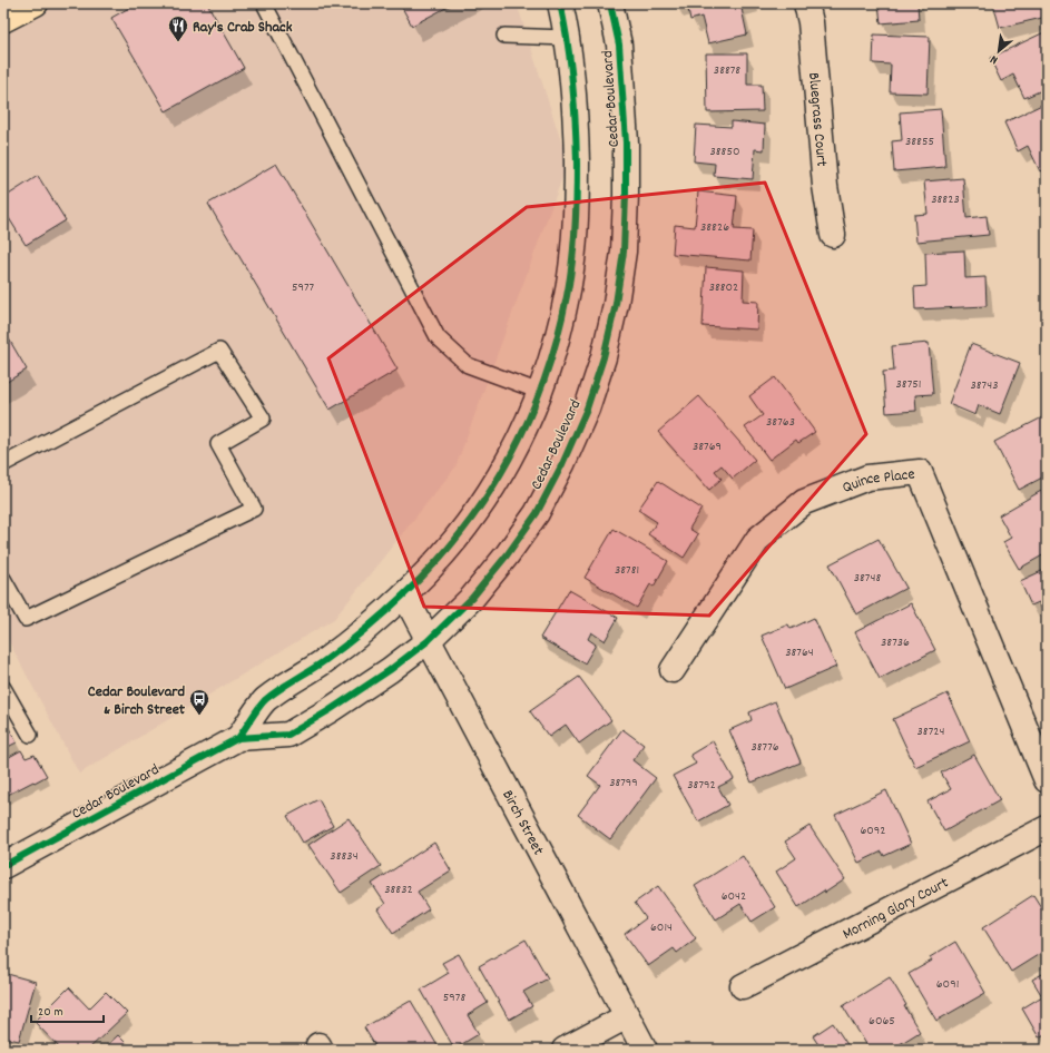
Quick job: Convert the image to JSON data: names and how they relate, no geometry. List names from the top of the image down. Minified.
{"streets":{"main road":["Cedar Boulevard","Bluegrass Court","Quince Place","Birch Street","Morning Glory Court"]},"crossings":[["Cedar Boulevard","Birch Street"]],"places":{"restaurant":["Ray's Crab Shack"],"bus stop":["Cedar Boulevard & Birch Street"]},"house_numbers":["38878","38855","38850","38823","38826","5977","38802","38751","38743","38763","38769","38781","38748","38736","38764","38724","38776","38799","38792","6092","38834","38832","6042","6014","6091","5978","6065"],"scale_bar":"20 m","north":"bottom left"}
